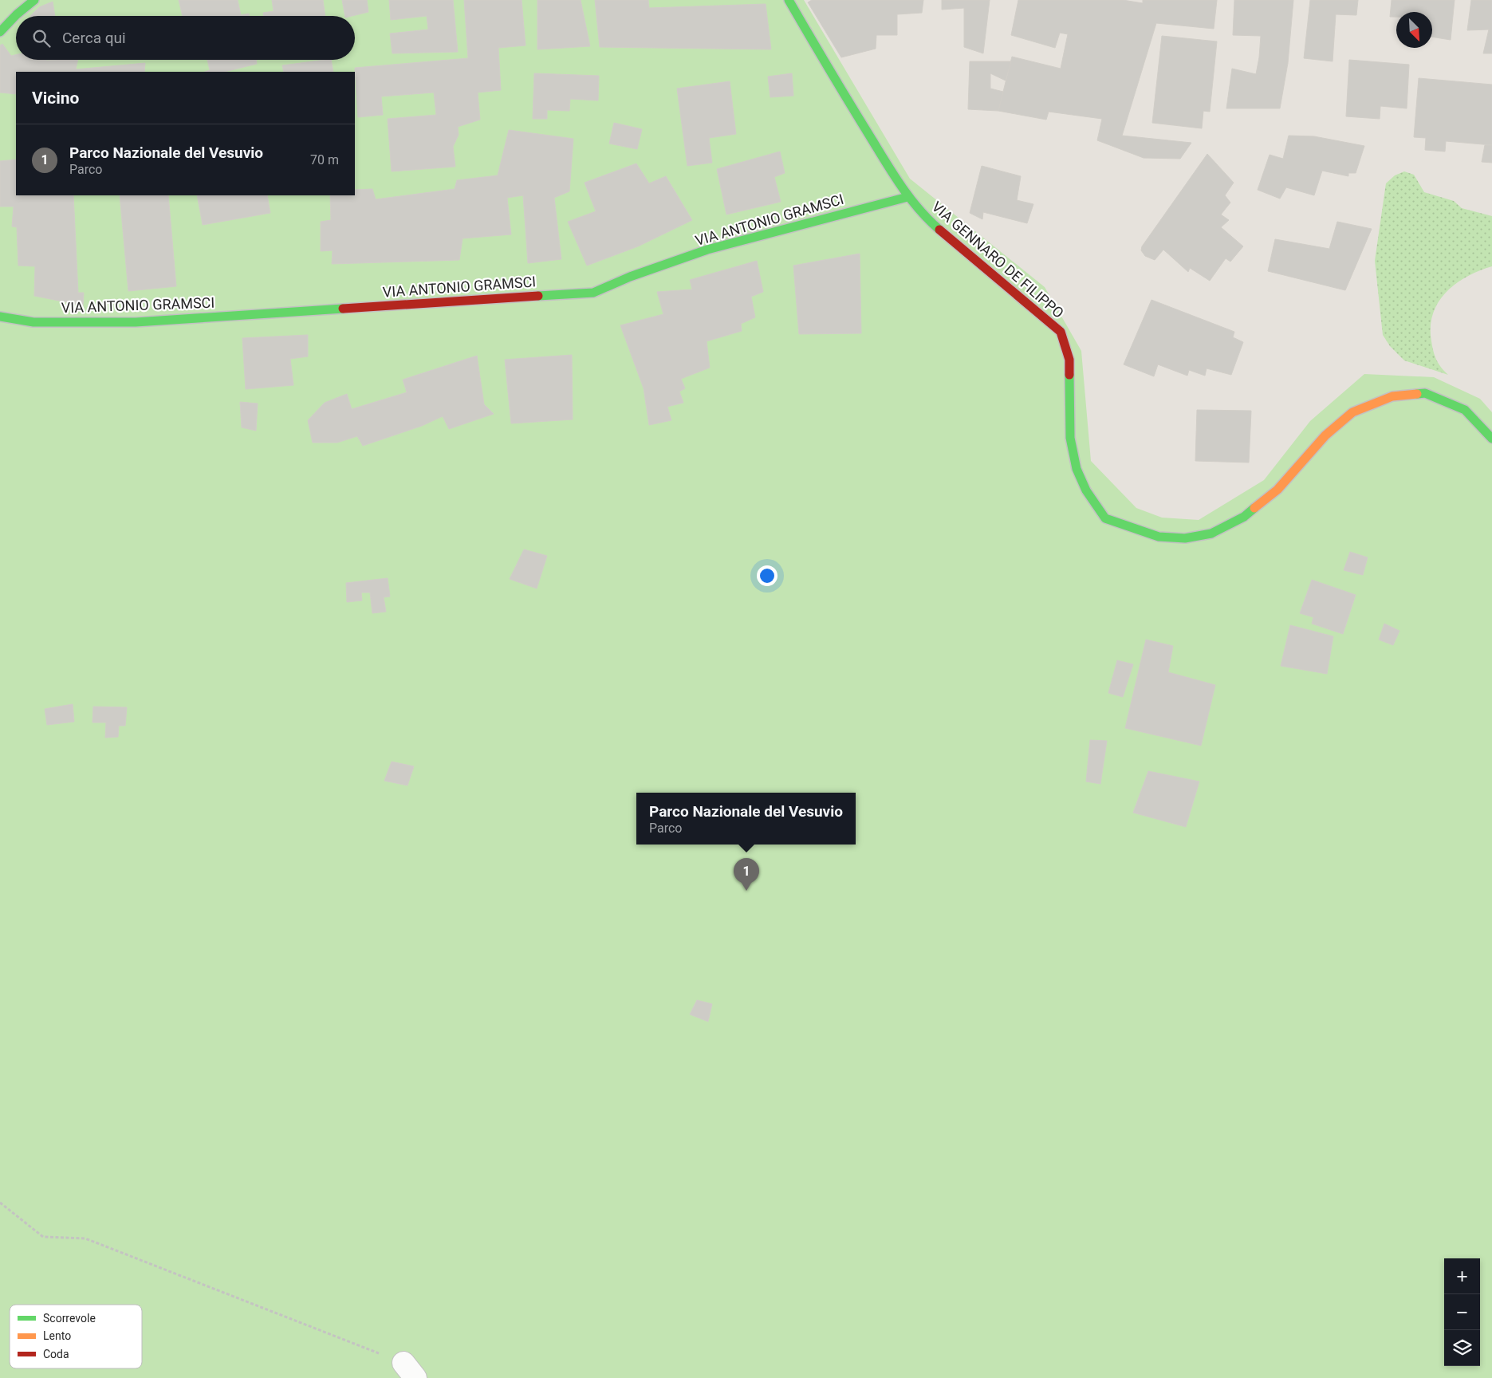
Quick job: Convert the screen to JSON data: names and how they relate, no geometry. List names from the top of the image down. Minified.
{"streets":{"street":["VIA ANTONIO GRAMSCI","VIA GENNARO DE FILIPPO"]},"crossings":[["VIA ANTONIO GRAMSCI","VIA GENNARO DE FILIPPO"]],"legend":["Scorrevole","Lento","Coda"],"north":"bottom right","page":{"search":"Cerca qui","heading":"Vicino","list":[{"mark":"1","name":"Parco Nazionale del Vesuvio","note":"Parco","value":"70 m"}],"popup":["Parco Nazionale del Vesuvio","Parco"],"pins":"1","map_buttons":["+","−"]}}
